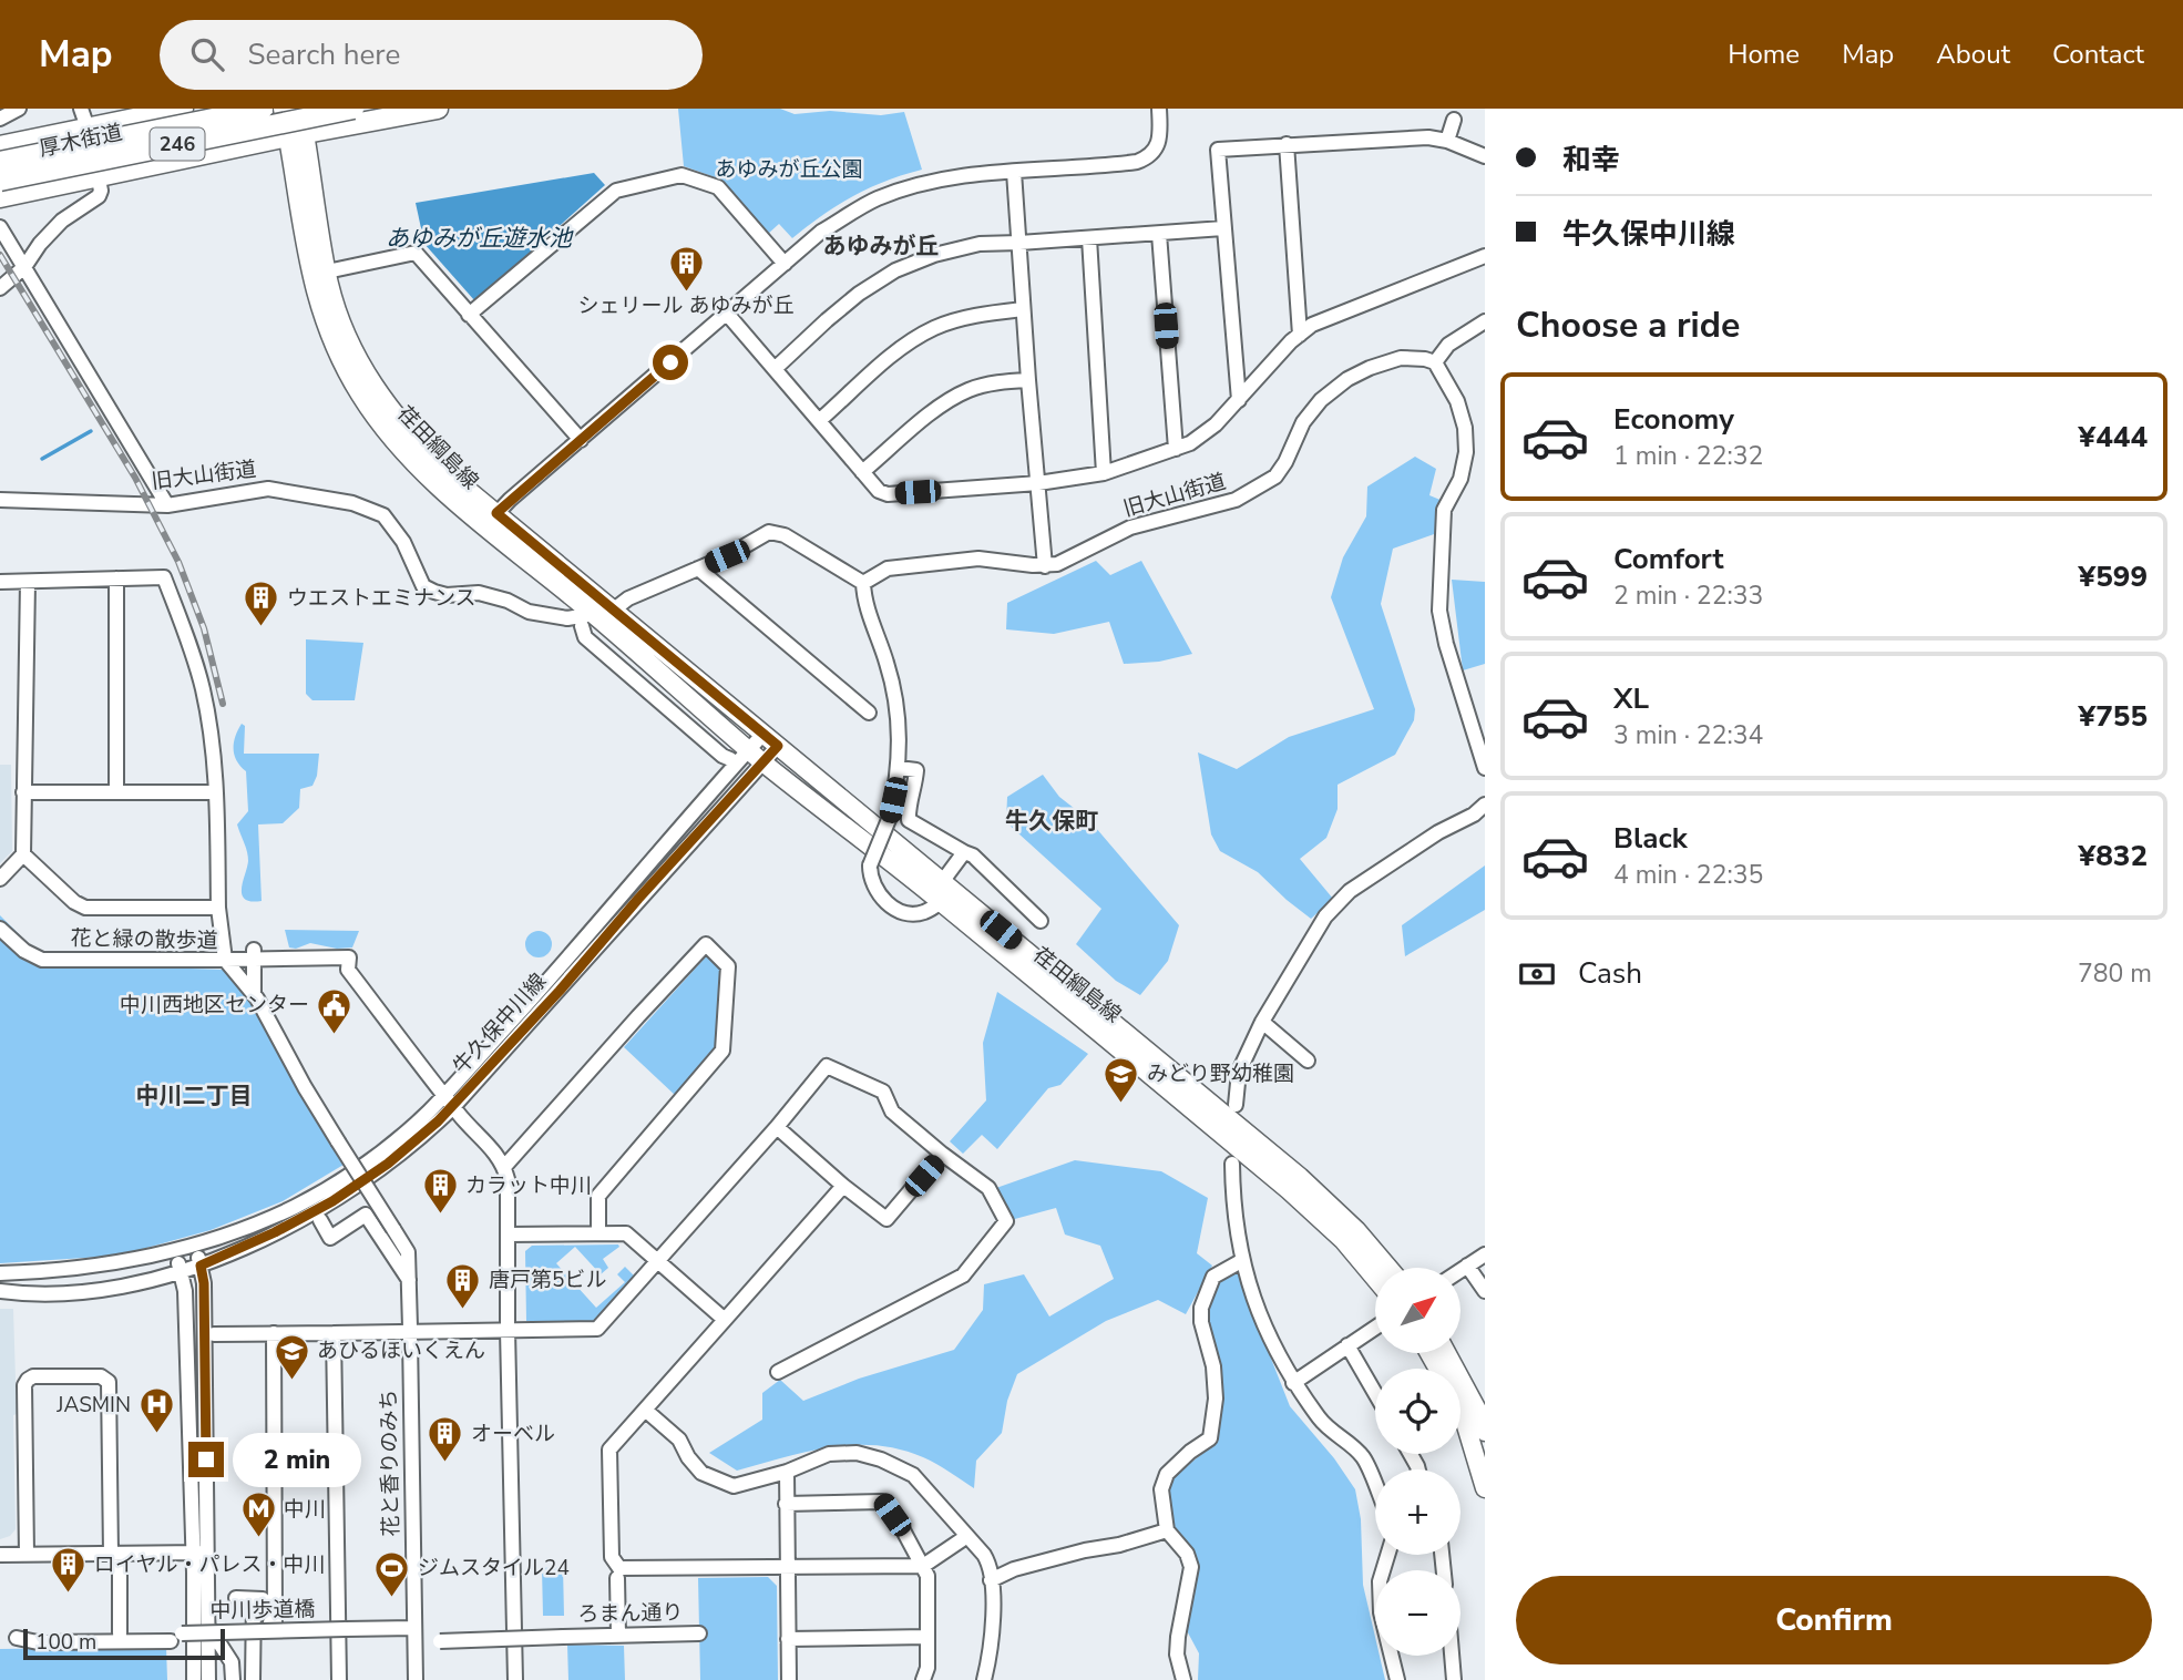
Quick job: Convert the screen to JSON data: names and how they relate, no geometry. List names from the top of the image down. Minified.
{"streets":{"highway":["厚木街道","246"],"main road":["荏田綱島線"],"street":["旧大山街道","花と緑の散歩道","牛久保中川線","花と香りのみち","中川歩道橋","ろまん通り"]},"crossings":[["246","荏田綱島線"],["荏田綱島線","旧大山街道"],["荏田綱島線","牛久保中川線"],["花と緑の散歩道","花と香りのみち"],["花と香りのみち","中川歩道橋"],["中川歩道橋","ろまん通り"]],"districts":["あゆみが丘","牛久保町","中川二丁目"],"water":["あゆみが丘遊水池"],"parks":["あゆみが丘公園"],"places":{"building":["シェリール あゆみが丘","ウエストエミナンス","カラット中川","唐戸第5ビル","オーベル","ロイヤル・パレス・中川"],"public building":["中川西地区センター"],"school or university":["みどり野幼稚園","あひるほいくえん"],"hospital":["JASMIN"],"metro station":["中川"],"sports":["ジムスタイル24"]},"scale_bar":"100 m","north":"top right","page":{"header":"Map","search":"Search here","nav":["Home","Map","About","Contact"],"banner":["和幸","牛久保中川線"],"heading":"Choose a ride","list":[{"name":"Economy","note":"1 min · 22:32","value":"¥444"},{"name":"Comfort","note":"2 min · 22:33","value":"¥599"},{"name":"XL","note":"3 min · 22:34","value":"¥755"},{"name":"Black","note":"4 min · 22:35","value":"¥832"}],"pay":["Cash","780 m"],"map_buttons":["+","−"],"bubble":"2 min","buttons":"Confirm","scale":"100 m"}}
